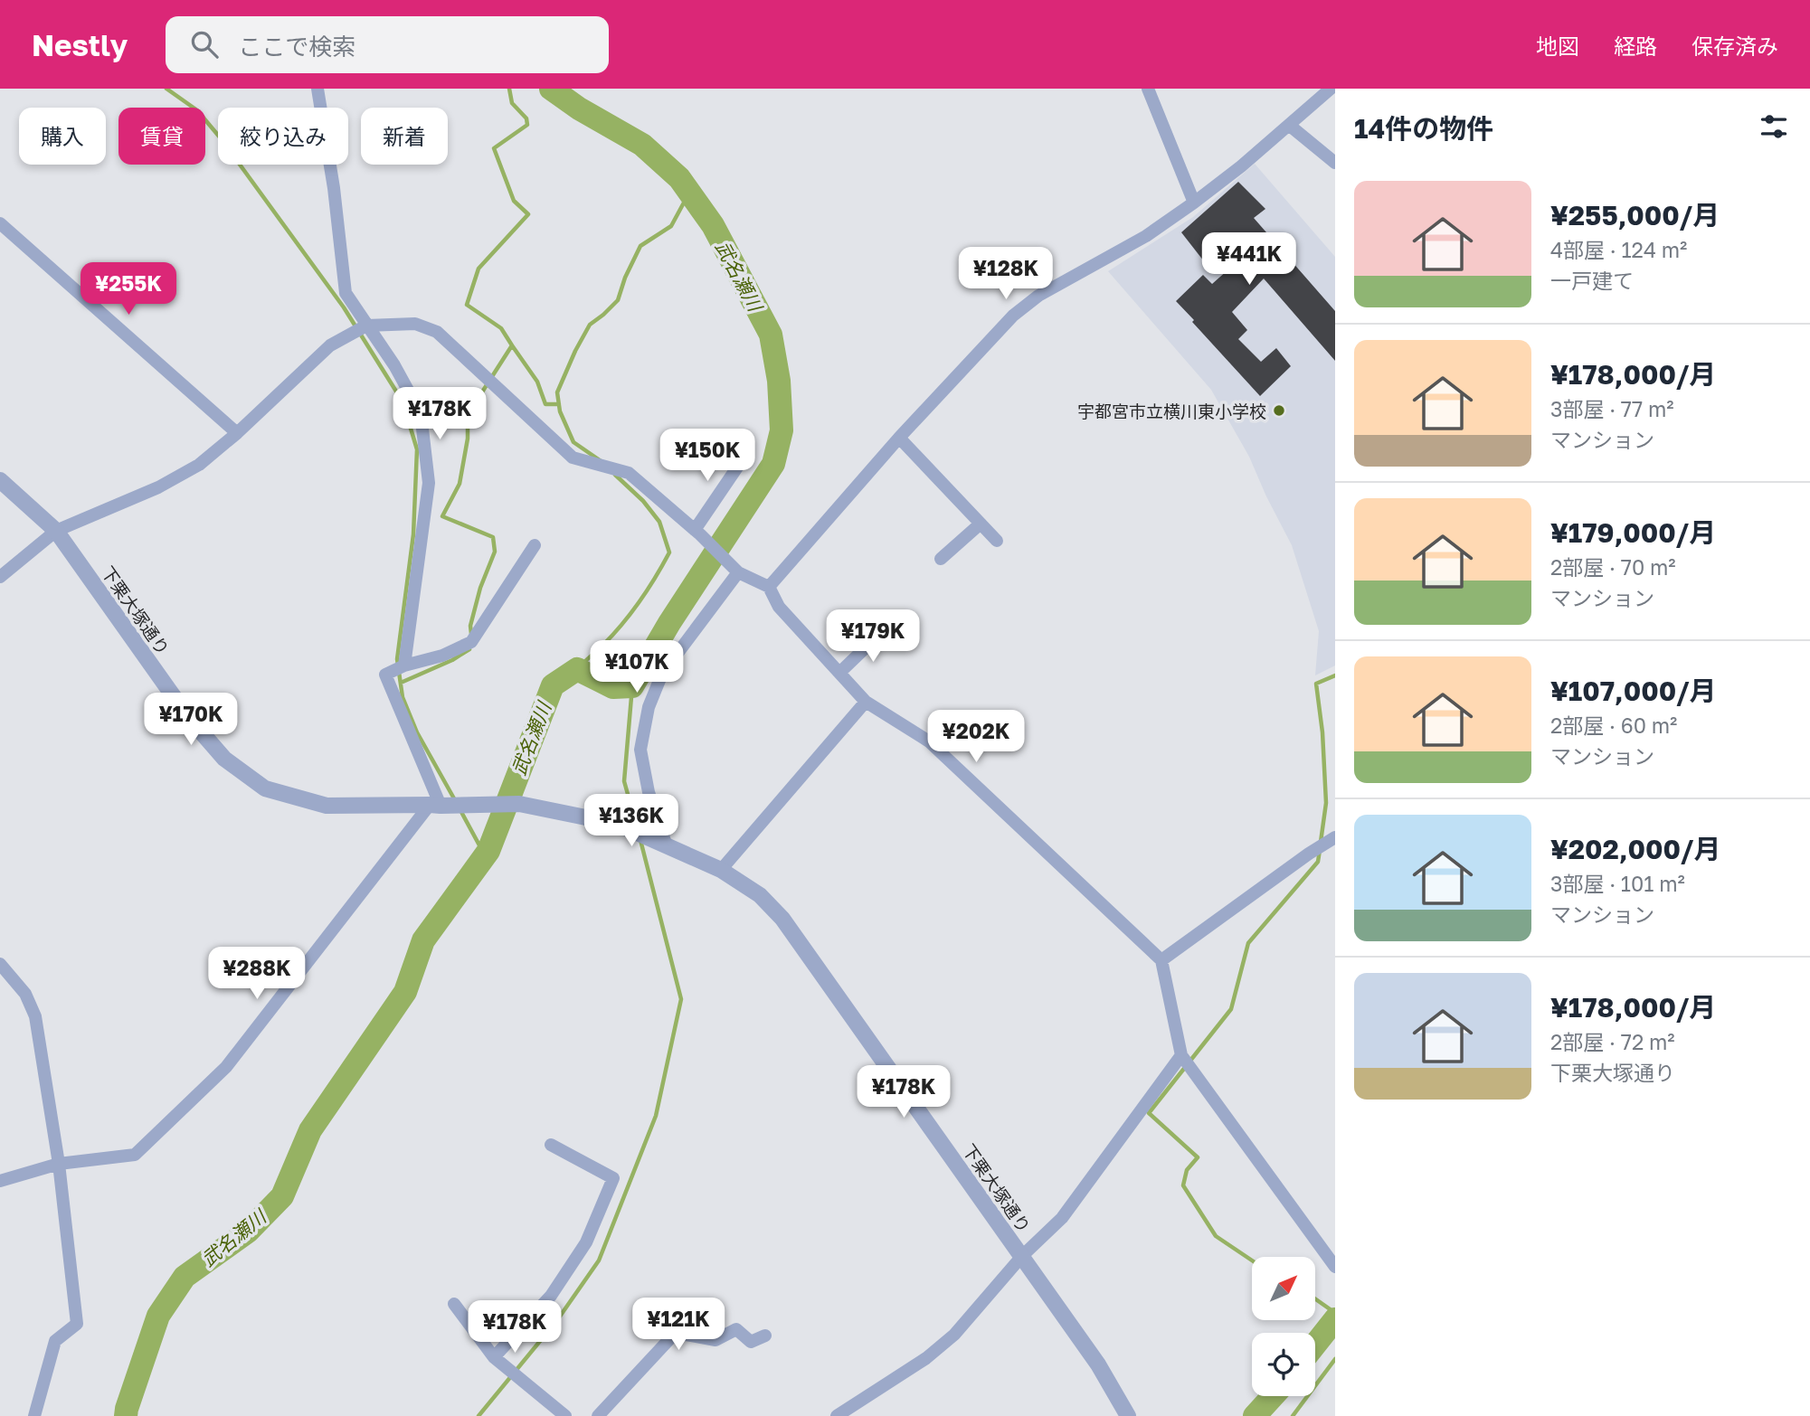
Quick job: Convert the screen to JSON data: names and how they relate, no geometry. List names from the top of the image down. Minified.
{"streets":{"street":["下栗大塚通り"]},"water":["武名瀬川"],"places":["宇都宮市立横川東小学校"],"north":"top right","page":{"header":"Nestly","search":"ここで検索","nav":["地図","経路","保存済み"],"heading":"14件の物件","chip":["購入","賃貸","絞り込み","新着"],"list":[{"name":"¥255,000/月","note":"4部屋 · 124 m² · 一戸建て"},{"name":"¥178,000/月","note":"3部屋 · 77 m² · マンション"},{"name":"¥179,000/月","note":"2部屋 · 70 m² · マンション"},{"name":"¥107,000/月","note":"2部屋 · 60 m² · マンション"},{"name":"¥202,000/月","note":"3部屋 · 101 m² · マンション"},{"name":"¥178,000/月","note":"2部屋 · 72 m² · 下栗大塚通り"}],"price":["¥441K","¥128K","¥255K","¥178K","¥150K","¥179K","¥107K","¥170K","¥202K","¥136K","¥288K","¥178K","¥121K","¥178K"]}}
